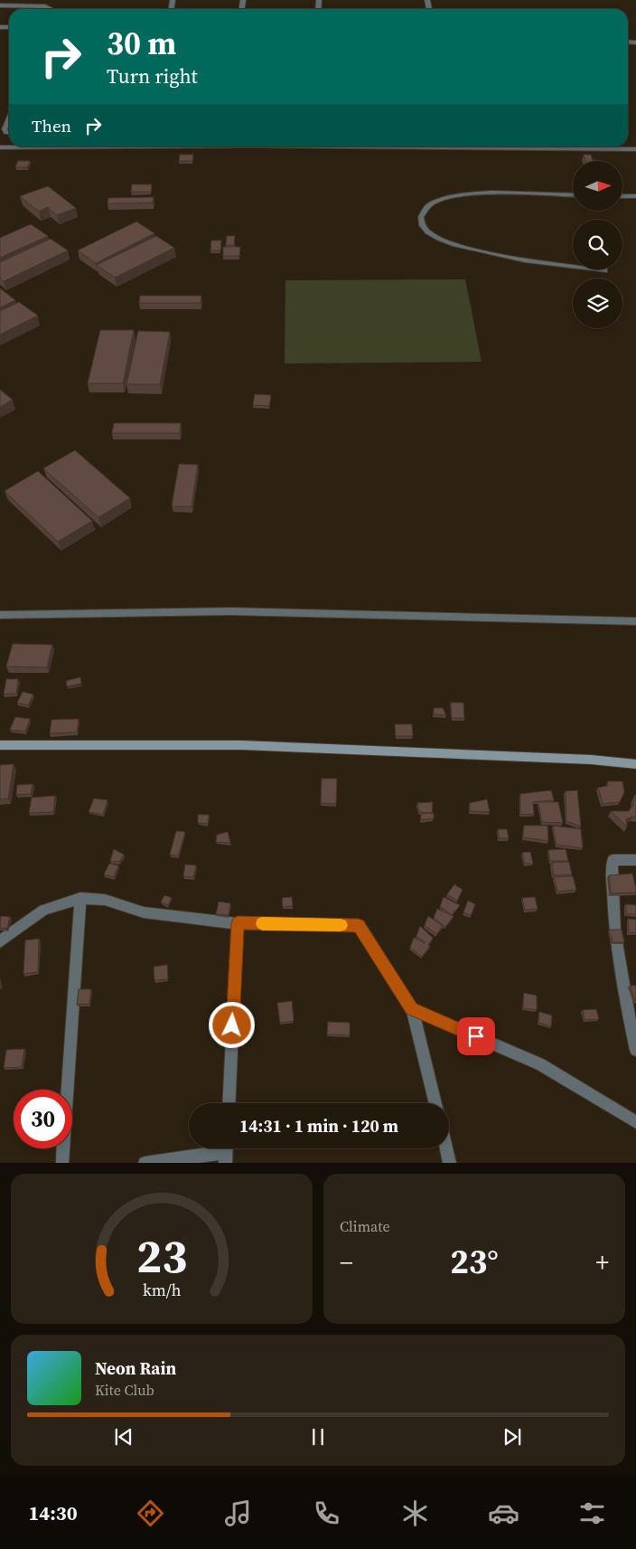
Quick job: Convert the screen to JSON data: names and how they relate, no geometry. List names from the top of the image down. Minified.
{"north":"right","page":{"turn":["30 m","Turn right"],"then":"Then","limit":"30","trip":"14:31 · 1 min · 120 m","tile":"Climate","heat":["−","23°","+"],"song":["Neon Rain","Kite Club"],"tabs":"14:30","gauge":["23","km/h"]}}
